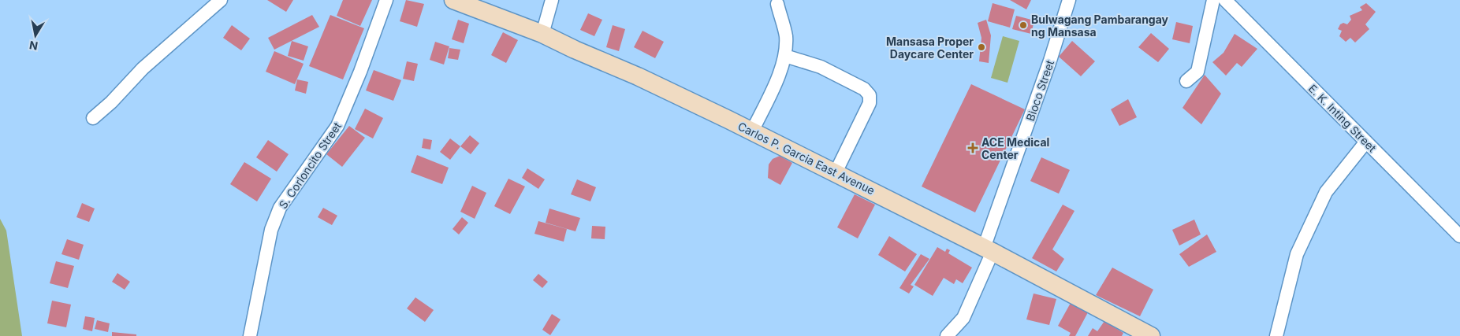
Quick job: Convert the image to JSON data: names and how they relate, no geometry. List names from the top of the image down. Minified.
{"streets":{"main road":["Carlos P. Garcia East Avenue"],"street":["Bioco Street","E. K. Inting Street","S. Corloncito Street"]},"crossings":[["Bioco Street","Carlos P. Garcia East Avenue"]],"places":{"other":["Bulwagang Pambarangay ng Mansasa","Mansasa Proper Daycare Center"],"health":["ACE Medical Center"]},"north":"bottom"}
